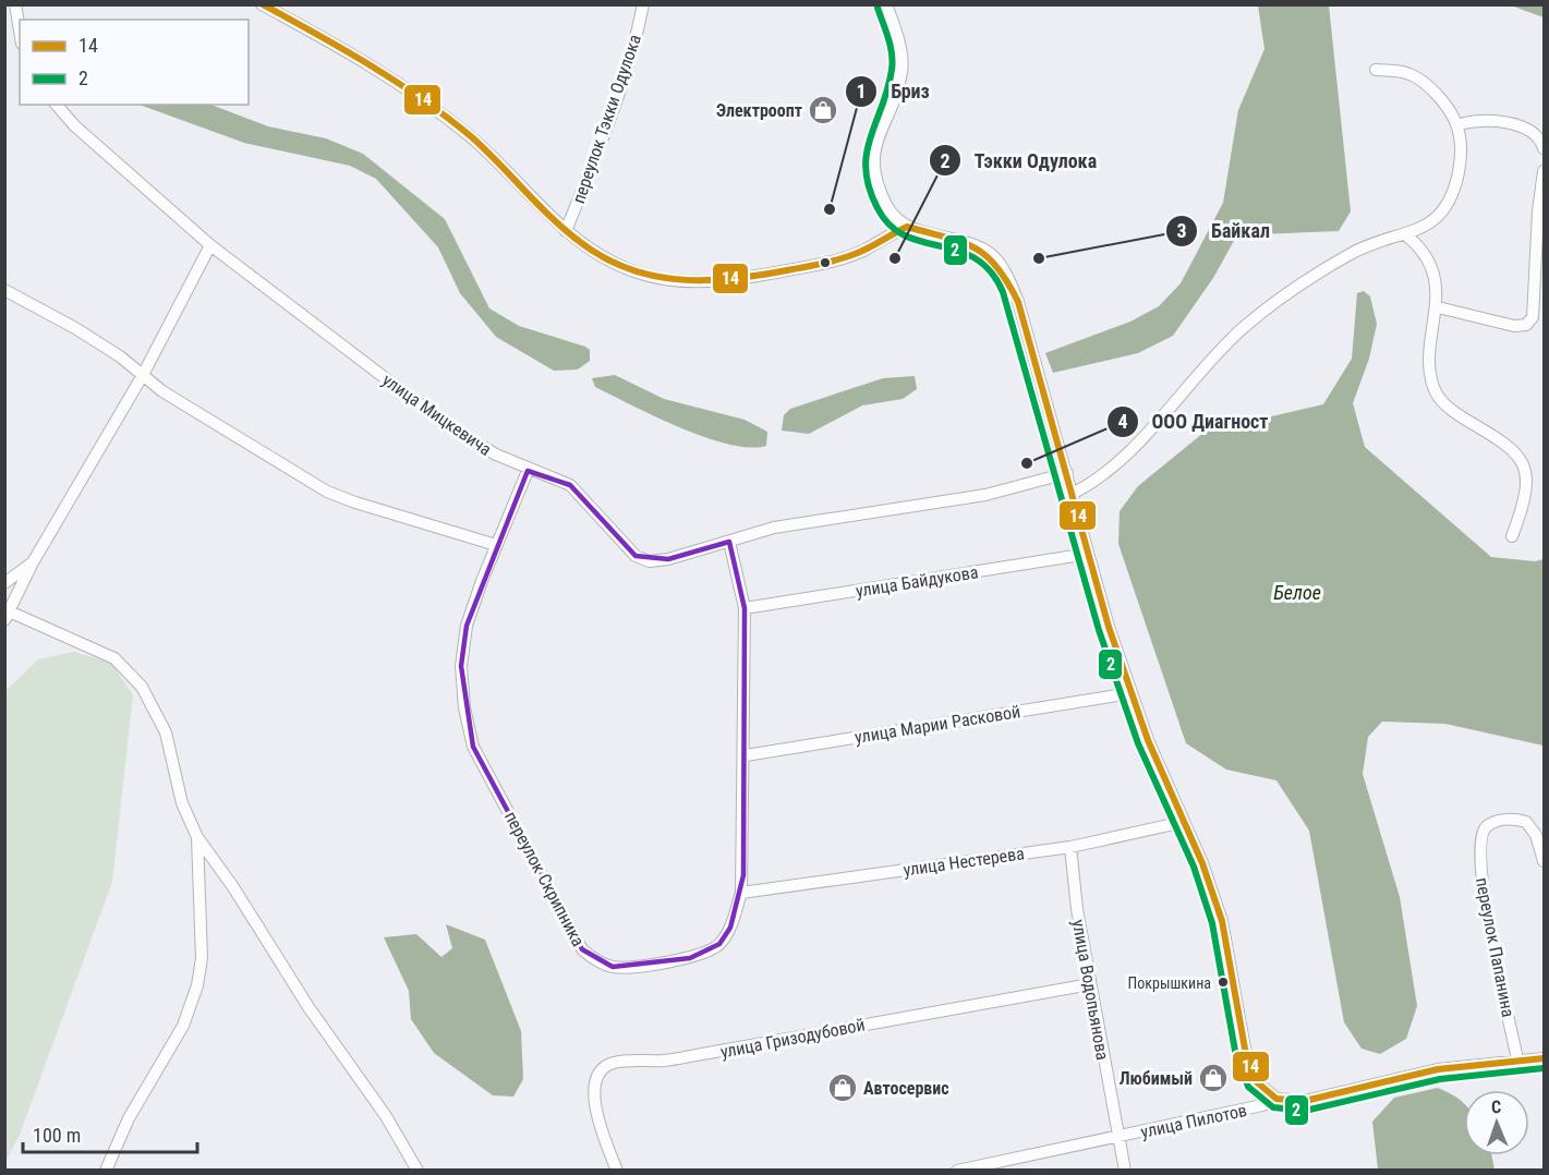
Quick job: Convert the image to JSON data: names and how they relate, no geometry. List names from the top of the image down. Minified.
{"streets":{"street":["переулок Тэкки Одулока","улица Мицкевича","улица Байдукова","улица Марии Расковой","улица Нестерева","переулок Скрипника","переулок Папанина","улица Водопьянова","улица Гризодубовой","улица Пилотов"]},"crossings":[["улица Мицкевича","переулок Скрипника"],["улица Байдукова","переулок Скрипника"],["улица Марии Расковой","переулок Скрипника"],["улица Нестерева","переулок Скрипника"],["улица Нестерева","улица Водопьянова"],["переулок Папанина","улица Пилотов"],["улица Водопьянова","улица Гризодубовой"],["улица Водопьянова","улица Пилотов"]],"water":["Белое"],"places":{"shop":["Электроопт","Любимый","Автосервис"],"other":["Бриз","Тэкки Одулока","Байкал","ООО Диагност","Покрышкина"]},"lines":["transit line 14","transit line 2"],"legend":["14","2"],"scale_bar":"100 m","north":"top"}
